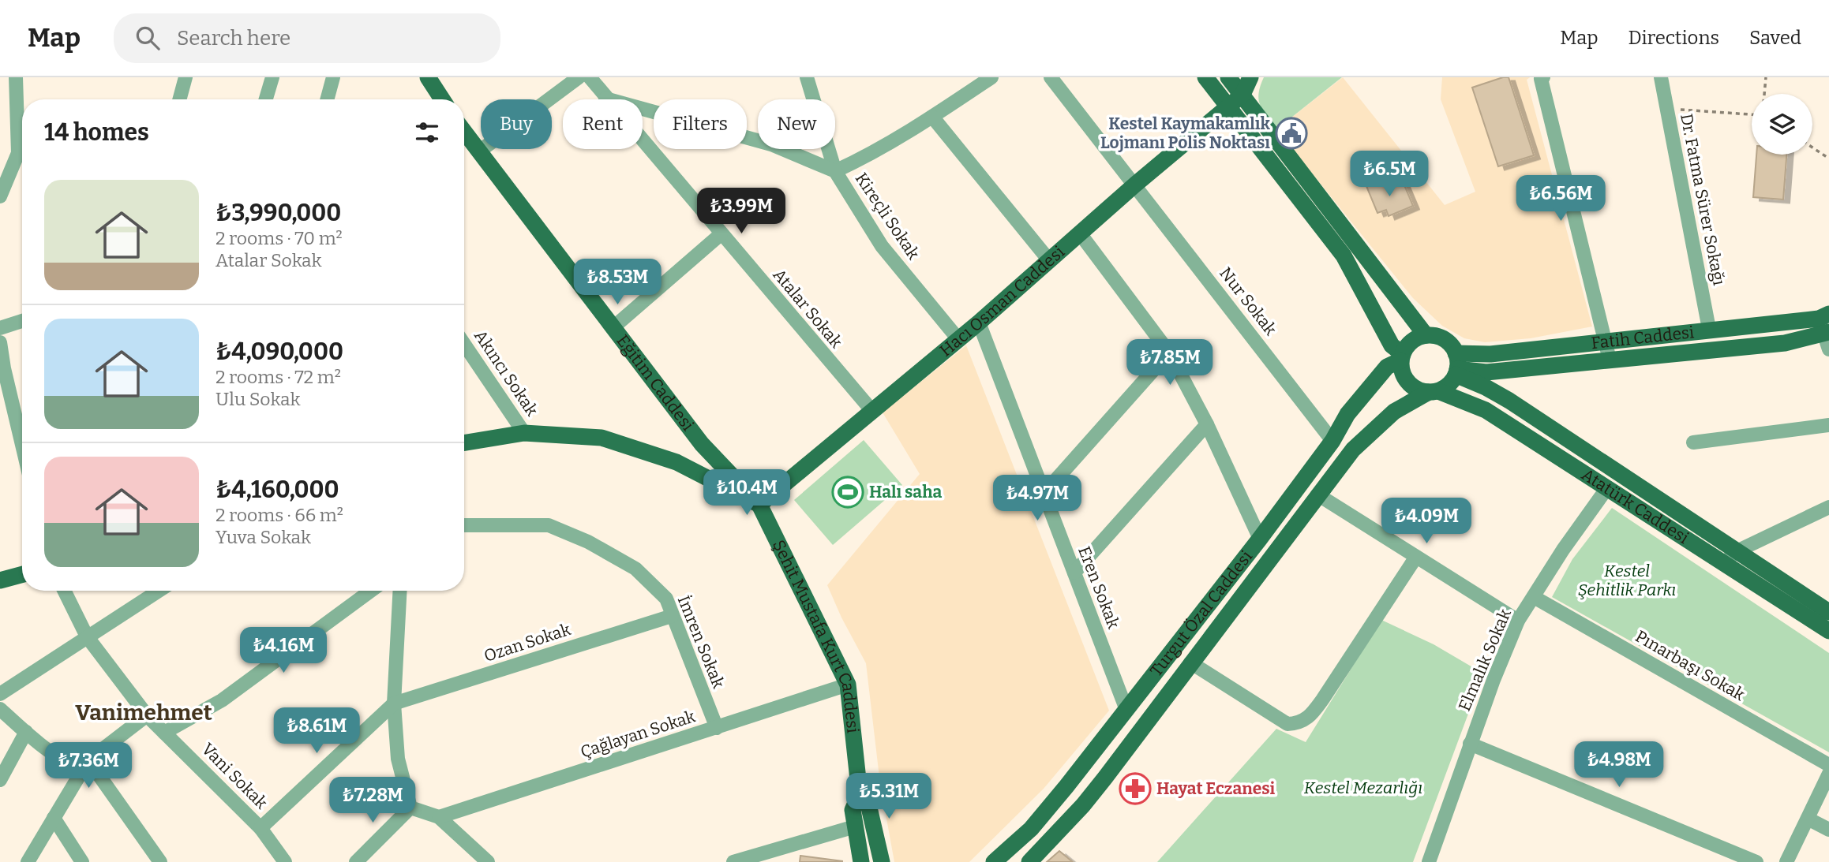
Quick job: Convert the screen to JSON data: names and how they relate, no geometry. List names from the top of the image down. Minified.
{"streets":{"main road":["Hacı Osman Caddesi","Fatih Caddesi","Eğitim Caddesi","Atatürk Caddesi","Turgut Özal Caddesi","Şehit Mustafa Kurt Caddesi"],"street":["Dr. Fatma Sürer Sokağı","Kireçli Sokak","Nur Sokak","Atalar Sokak","Akıncı Sokak","Eren Sokak","İmren Sokak","Ozan Sokak","Elmalık Sokak","Pınarbaşı Sokak","Çağlayan Sokak","Vani Sokak"]},"crossings":[["Dr. Fatma Sürer Sokağı","Fatih Caddesi"],["Kireçli Sokak","Hacı Osman Caddesi"],["Kireçli Sokak","Atalar Sokak"],["Hacı Osman Caddesi","Nur Sokak"],["Hacı Osman Caddesi","Atalar Sokak"],["Hacı Osman Caddesi","Eğitim Caddesi"],["Hacı Osman Caddesi","Eren Sokak"],["Hacı Osman Caddesi","Şehit Mustafa Kurt Caddesi"],["Nur Sokak","Turgut Özal Caddesi"],["Fatih Caddesi","Atatürk Caddesi"],["Fatih Caddesi","Turgut Özal Caddesi"],["Eğitim Caddesi","Şehit Mustafa Kurt Caddesi"],["Atatürk Caddesi","Turgut Özal Caddesi"],["Atatürk Caddesi","Elmalık Sokak"],["Eren Sokak","Turgut Özal Caddesi"],["Şehit Mustafa Kurt Caddesi","Çağlayan Sokak"],["İmren Sokak","Ozan Sokak"],["İmren Sokak","Çağlayan Sokak"],["Elmalık Sokak","Pınarbaşı Sokak"]],"districts":["Vanimehmet"],"parks":["Kestel Şehitlik Parkı","Kestel Mezarlığı"],"places":{"public building":["Kestel Kaymakamlık Lojmanı Polis Noktası"],"sports":["Halı saha"],"pharmacy":["Hayat Eczanesi"]},"page":{"header":"Map","search":"Search here","nav":["Map","Directions","Saved"],"chip":["Buy","Rent","Filters","New"],"heading":"14 homes","price":["₺6.5M","₺6.56M","₺3.99M","₺8.53M","₺7.85M","₺10.4M","₺4.97M","₺4.09M","₺4.16M","₺8.61M","₺4.98M","₺7.36M","₺5.31M","₺7.28M"],"list":[{"name":"₺3,990,000","note":"2 rooms · 70 m² · Atalar Sokak"},{"name":"₺4,090,000","note":"2 rooms · 72 m² · Ulu Sokak"},{"name":"₺4,160,000","note":"2 rooms · 66 m² · Yuva Sokak"}]}}
